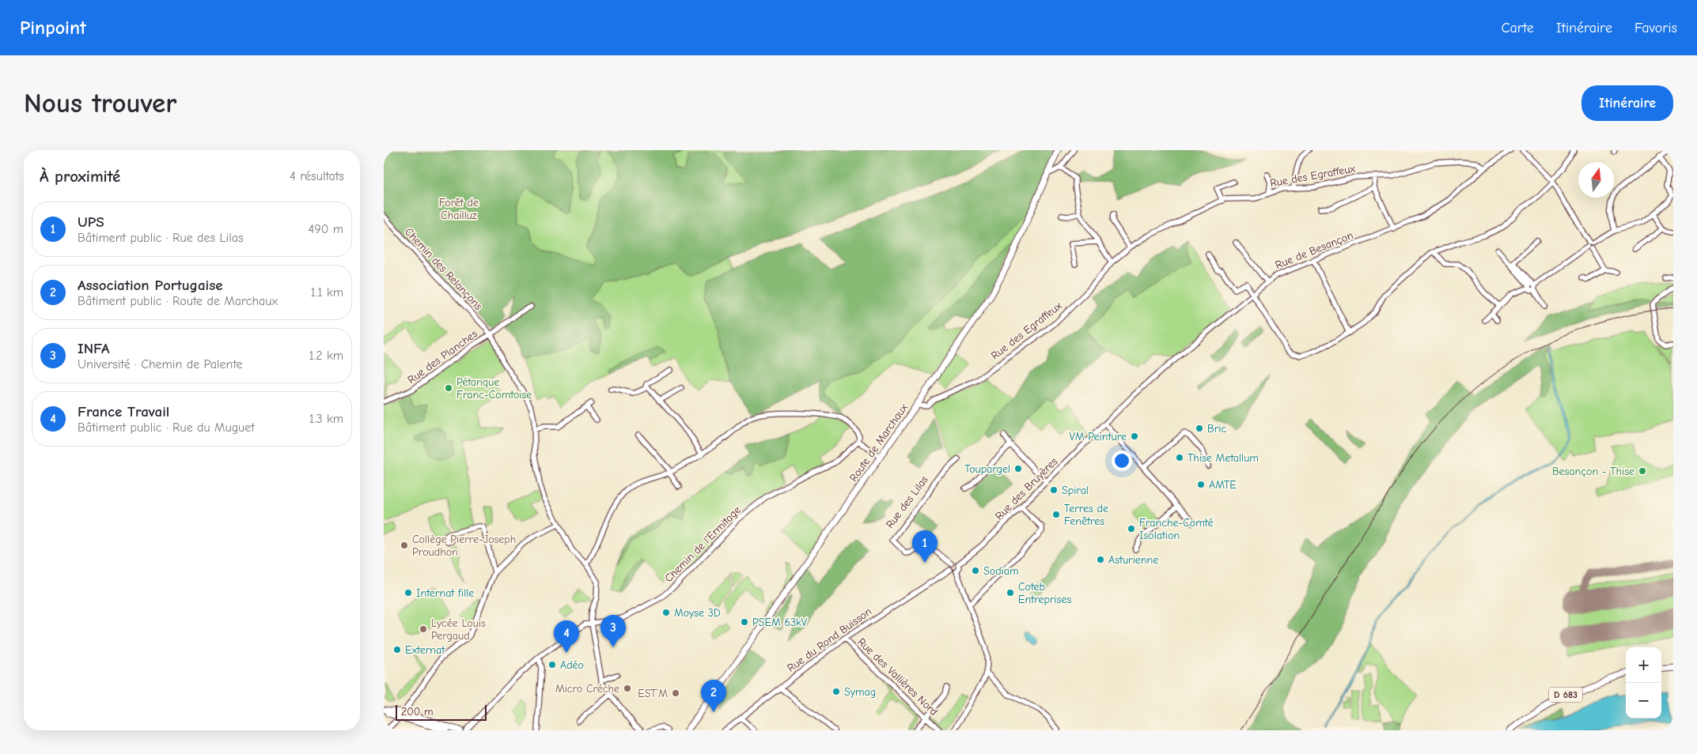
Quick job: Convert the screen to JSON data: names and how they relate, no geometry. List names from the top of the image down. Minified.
{"streets":{"main road":["Route de Marchaux","D 683"],"street":["Rue des Egraffeux","Rue de Besançon","Chemin des Relançons","Rue des Planches","Rue des Bruyères","Rue des Lilas","Chemin de l'Ermitage","Rue du Rond Buisson","Rue des Vallières Nord"]},"crossings":[["Rue des Egraffeux","Rue de Besançon"],["Rue des Egraffeux","Route de Marchaux"],["Rue de Besançon","Rue des Bruyères"],["Chemin des Relançons","Rue des Planches"],["Chemin des Relançons","Chemin de l'Ermitage"],["Rue des Bruyères","Rue des Lilas"],["Rue des Bruyères","Rue du Rond Buisson"],["Rue des Lilas","Rue du Rond Buisson"],["Rue du Rond Buisson","Rue des Vallières Nord"]],"parks":["Forêt de Chailluz"],"places":["Pétanque Franc-Comtoise","Bric","VM Peinture","Thise Metallum","Toupargel","Besançon - Thise","AMTE","Spiral","Terres de Fenêtres","Franche-Comté Isolation","Collège Pierre-Joseph Proudhon","Asturienne","Sodiam","Internat fille","Coteb Entreprises","Moyse 3D","PSEM 63kV","Lycée Louis Pergaud","Externat","Adéo","Micro Créche","Symag","EST’M"],"scale_bar":"200 m","north":"top","page":{"header":"Pinpoint","nav":["Carte","Itinéraire","Favoris"],"buttons":"Itinéraire","title":"Nous trouver","heading":["À proximité","4 résultats"],"list":[{"mark":"1","name":"UPS","note":"Bâtiment public · Rue des Lilas","value":"490 m"},{"mark":"2","name":"Association Portugaise","note":"Bâtiment public · Route de Marchaux","value":"1.1 km"},{"mark":"3","name":"INFA","note":"Université · Chemin de Palente","value":"1.2 km"},{"mark":"4","name":"France Travail","note":"Bâtiment public · Rue du Muguet","value":"1.3 km"}],"pins":["1","3","4","2"],"map_buttons":["+","−"],"scale":"200 m"}}
